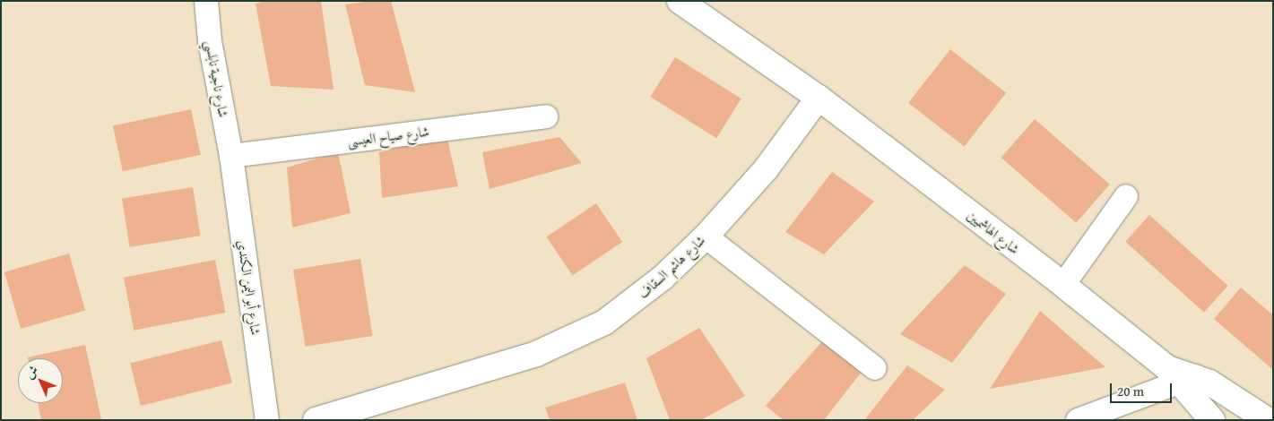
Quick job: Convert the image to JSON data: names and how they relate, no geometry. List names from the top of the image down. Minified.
{"streets":{"street":["شارع ناجية نابلسي","شارع صياح العيسى","شارع الهاشميين","شارع هاشم السقاف","شارع أبو اليمن الكندي"]},"crossings":[["شارع ناجية نابلسي","شارع صياح العيسى"],["شارع ناجية نابلسي","شارع أبو اليمن الكندي"],["شارع صياح العيسى","شارع أبو اليمن الكندي"],["شارع الهاشميين","شارع هاشم السقاف"]],"scale_bar":"20 m","north":"top left"}
